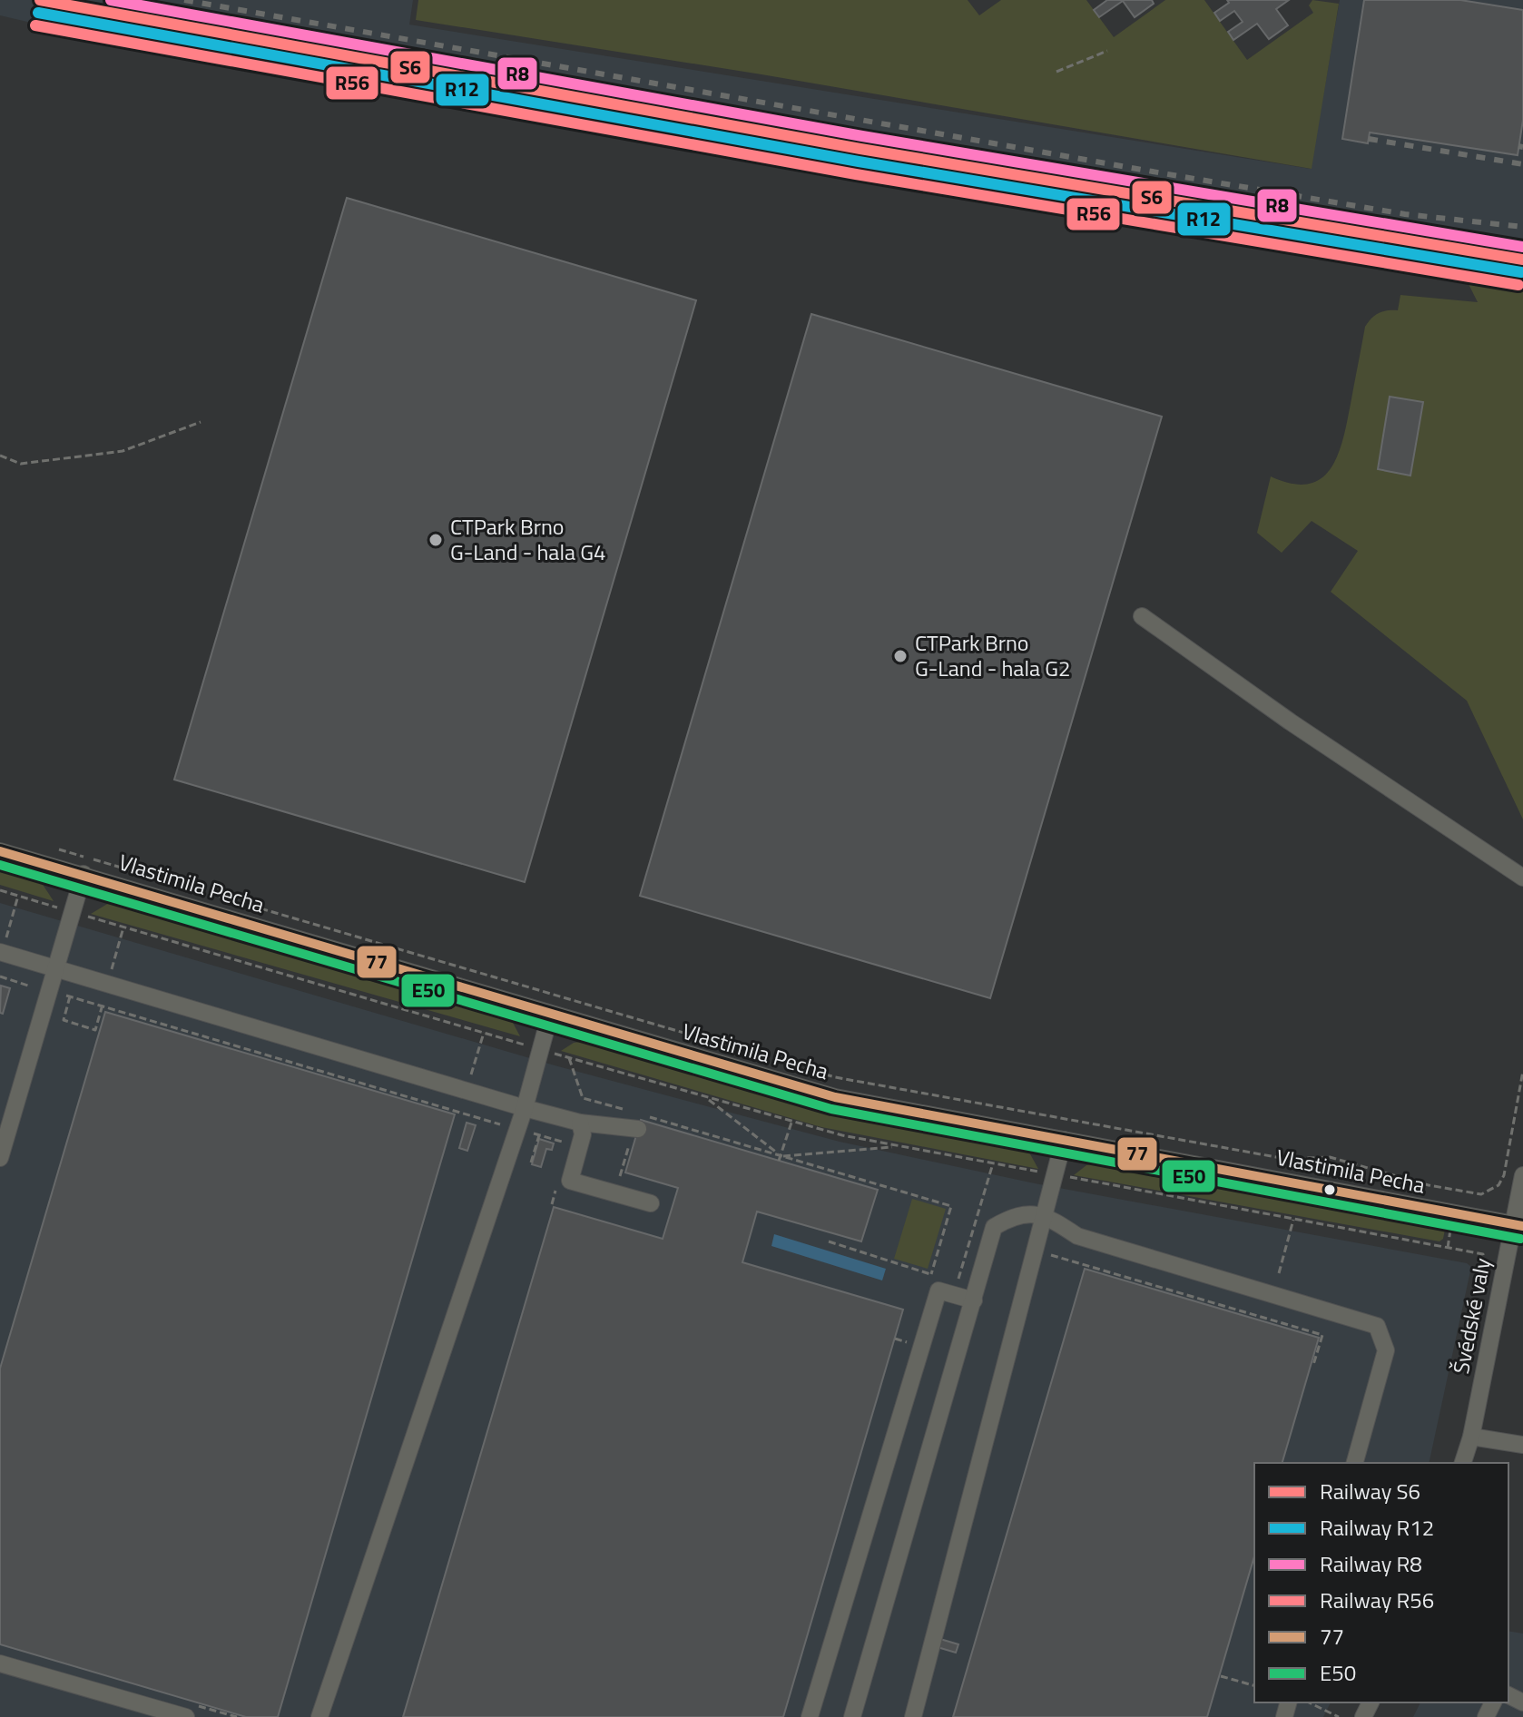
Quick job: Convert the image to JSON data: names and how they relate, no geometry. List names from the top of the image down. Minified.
{"streets":{"street":["Vlastimila Pecha","Švédské valy"]},"crossings":[["Vlastimila Pecha","Švédské valy"]],"places":["CTPark Brno G-Land - hala G4","CTPark Brno G-Land - hala G2"],"lines":["rail line S6","rail line R8","rail line R12","rail line R56","transit line 77","transit line E50"],"legend":["Railway S6","Railway R12","Railway R8","Railway R56","77","E50"]}
